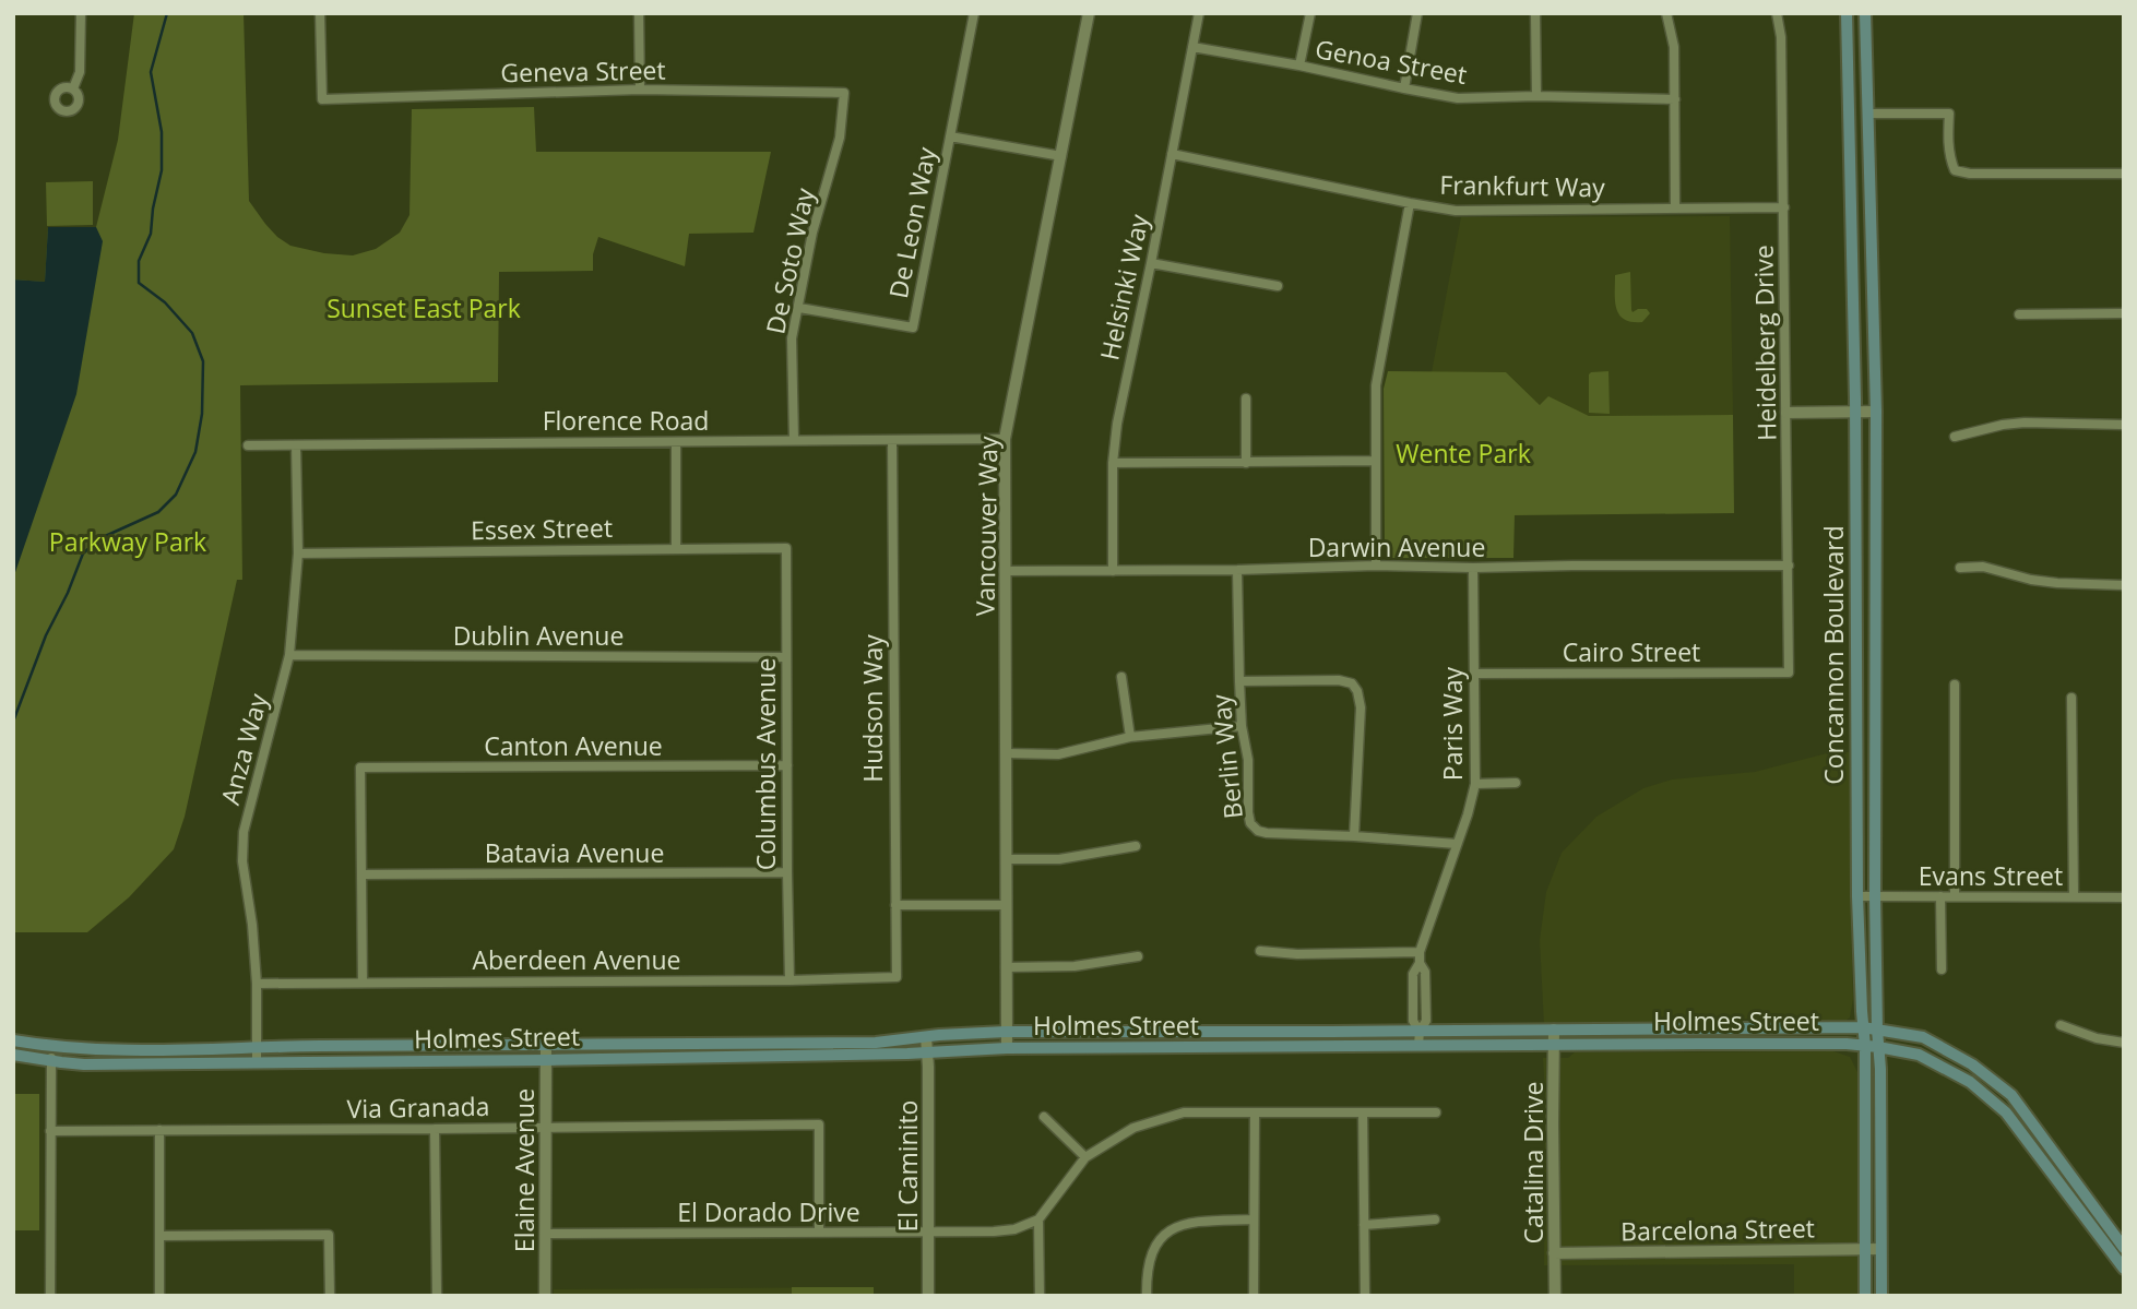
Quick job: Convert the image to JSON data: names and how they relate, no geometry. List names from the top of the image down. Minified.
{"streets":{"main road":["Concannon Boulevard","Holmes Street"],"street":["Genoa Street","Geneva Street","Frankfurt Way","De Leon Way","De Soto Way","Helsinki Way","Heidelberg Drive","Florence Road","Vancouver Way","Essex Street","Darwin Avenue","Dublin Avenue","Cairo Street","Hudson Way","Paris Way","Canton Avenue","Anza Way","Berlin Way","Columbus Avenue","Batavia Avenue","Evans Street","Aberdeen Avenue","Via Granada","Catalina Drive","El Caminito","Elaine Avenue","El Dorado Drive","Barcelona Street"]},"crossings":[["Genoa Street","Helsinki Way"],["Geneva Street","De Soto Way"],["Frankfurt Way","Helsinki Way"],["Frankfurt Way","Heidelberg Drive"],["De Leon Way","De Soto Way"],["De Soto Way","Florence Road"],["Helsinki Way","Darwin Avenue"],["Heidelberg Drive","Darwin Avenue"],["Heidelberg Drive","Cairo Street"],["Florence Road","Vancouver Way"],["Florence Road","Hudson Way"],["Florence Road","Anza Way"],["Vancouver Way","Darwin Avenue"],["Vancouver Way","Holmes Street"],["Essex Street","Anza Way"],["Essex Street","Columbus Avenue"],["Darwin Avenue","Paris Way"],["Darwin Avenue","Berlin Way"],["Dublin Avenue","Anza Way"],["Dublin Avenue","Columbus Avenue"],["Cairo Street","Paris Way"],["Concannon Boulevard","Evans Street"],["Concannon Boulevard","Holmes Street"],["Concannon Boulevard","Barcelona Street"],["Hudson Way","Aberdeen Avenue"],["Paris Way","Berlin Way"],["Paris Way","Holmes Street"],["Canton Avenue","Columbus Avenue"],["Canton Avenue","Batavia Avenue"],["Anza Way","Aberdeen Avenue"],["Anza Way","Holmes Street"],["Columbus Avenue","Batavia Avenue"],["Columbus Avenue","Aberdeen Avenue"],["Holmes Street","Catalina Drive"],["Holmes Street","El Caminito"],["Holmes Street","Elaine Avenue"],["Via Granada","Elaine Avenue"],["Via Granada","El Dorado Drive"],["Catalina Drive","Barcelona Street"],["El Caminito","El Dorado Drive"],["Elaine Avenue","El Dorado Drive"]],"parks":["Sunset East Park","Wente Park","Parkway Park"]}
